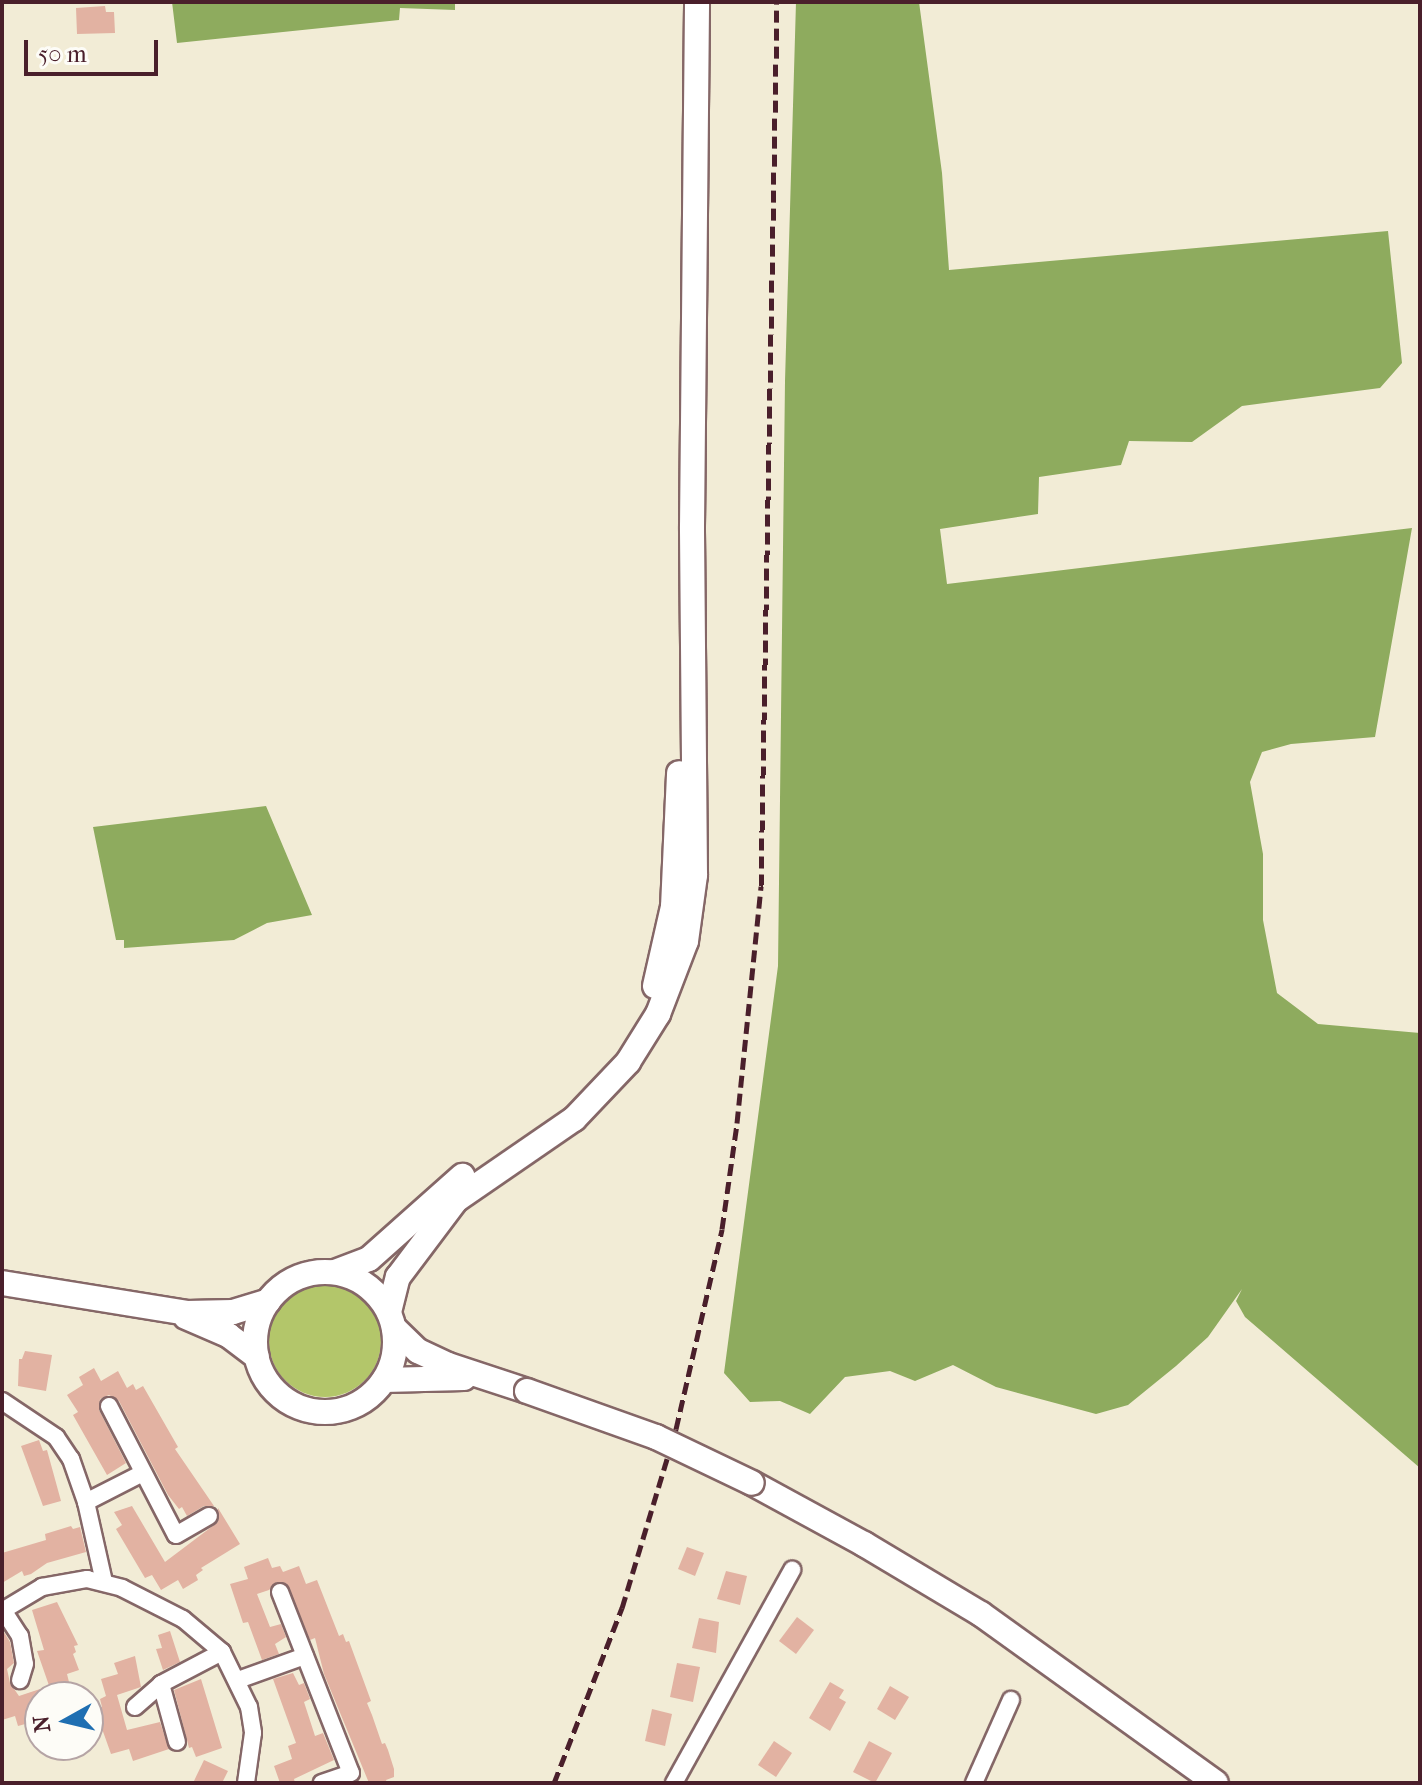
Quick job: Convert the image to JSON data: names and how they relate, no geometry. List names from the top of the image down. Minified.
{"scale_bar":"50 m","north":"left"}
